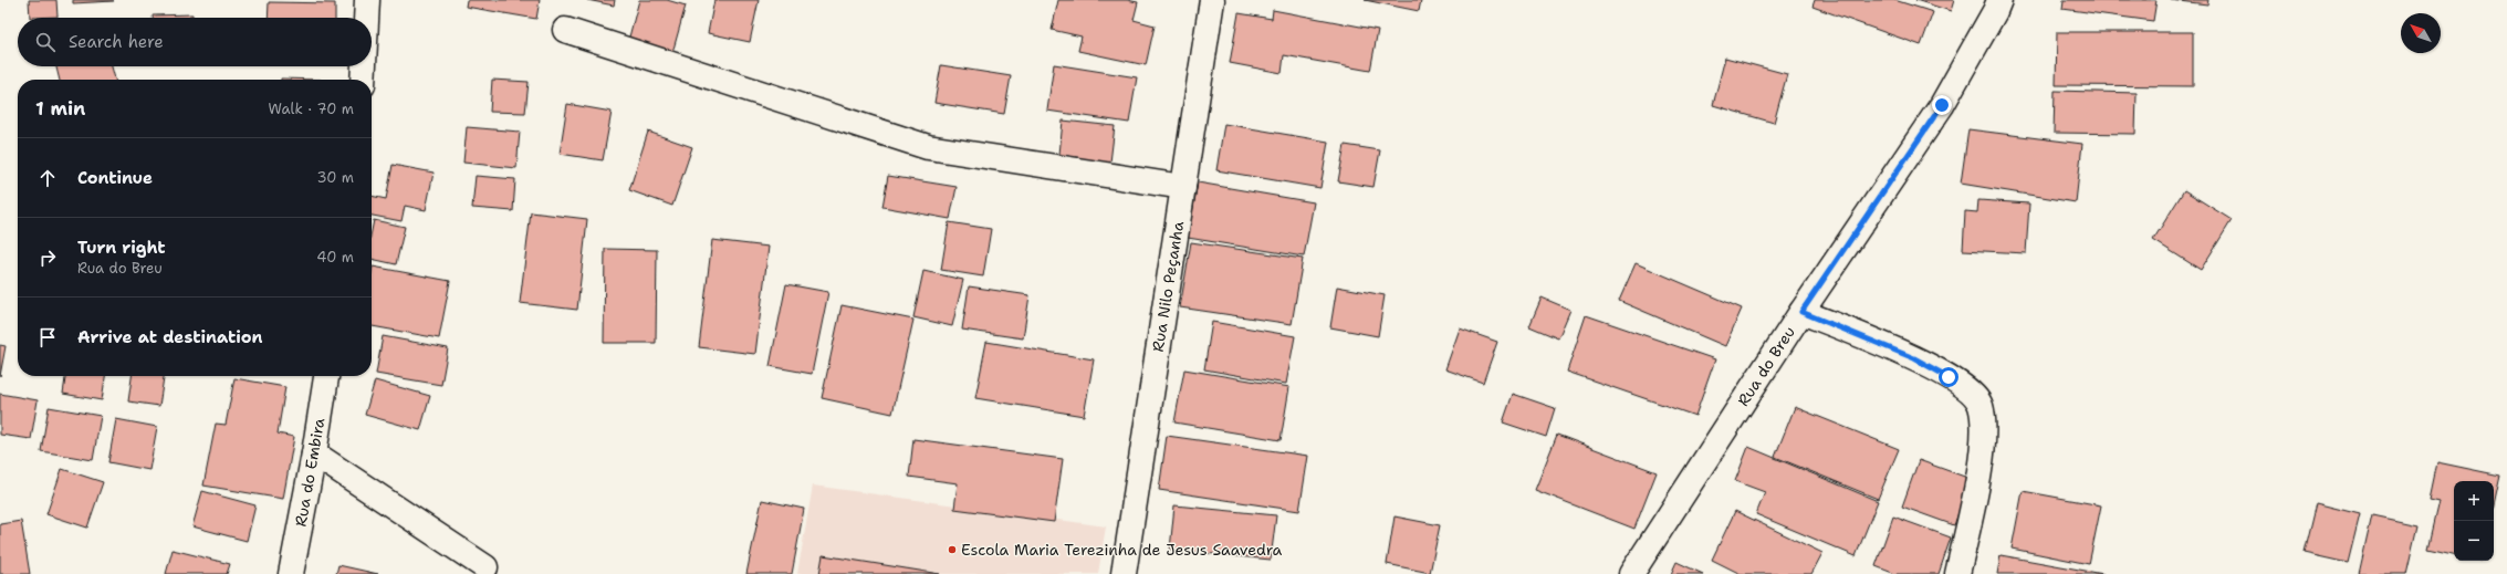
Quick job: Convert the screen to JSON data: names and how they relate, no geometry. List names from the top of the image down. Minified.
{"streets":{"street":["Rua Nilo Peçanha","Rua do Breu","Rua do Embira"]},"places":["Escola Maria Terezinha de Jesus Saavedra"],"north":"top left","page":{"search":"Search here","heading":["1 min","Walk · 70 m"],"list":[["Continue","30 m"],["Turn right","Rua do Breu","40 m"],"Arrive at destination"],"map_buttons":["+","−"]}}
